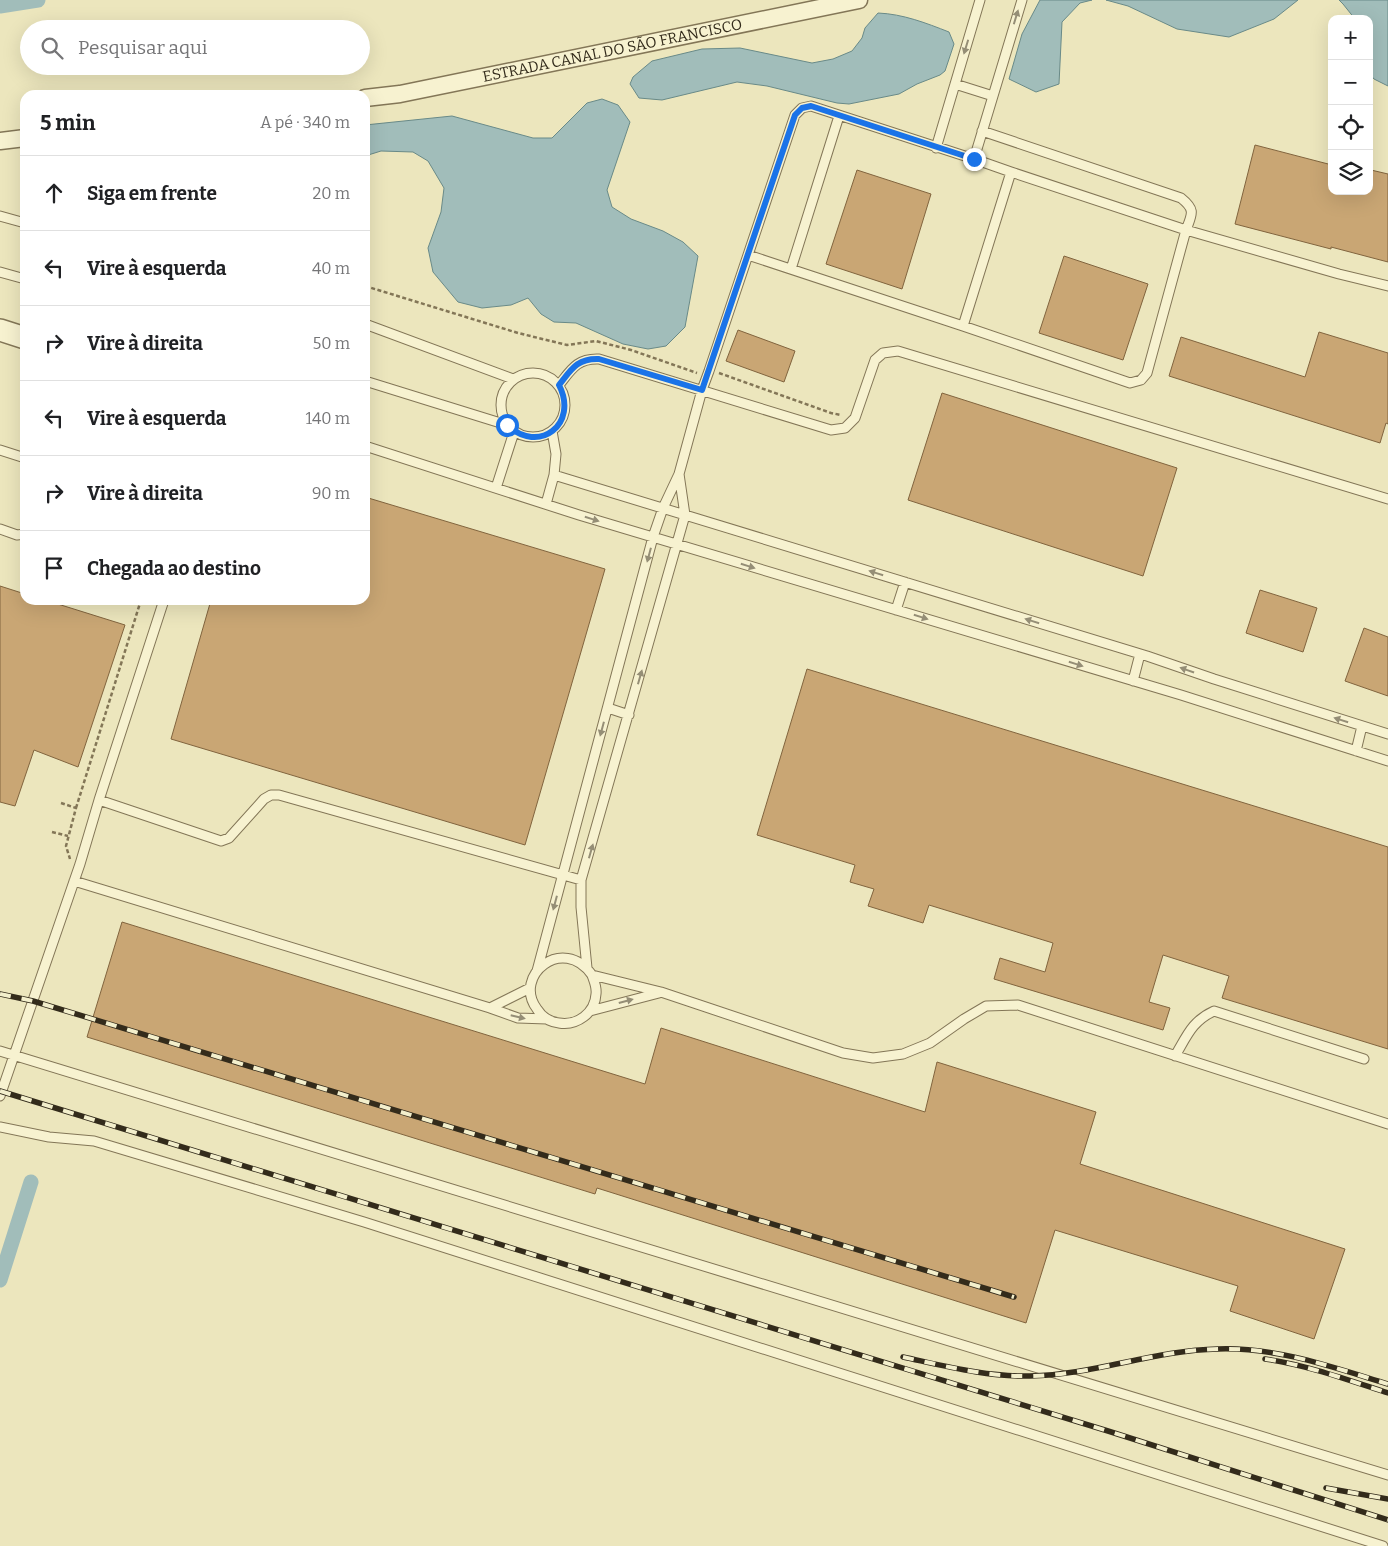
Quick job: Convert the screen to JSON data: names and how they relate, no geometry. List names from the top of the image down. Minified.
{"streets":{"street":["ESTRADA CANAL DO SÃO FRANCISCO"]},"page":{"map_buttons":["+","−"],"search":"Pesquisar aqui","heading":["5 min","A pé · 340 m"],"list":[["Siga em frente","20 m"],["Vire à esquerda","40 m"],["Vire à direita","50 m"],["Vire à esquerda","140 m"],["Vire à direita","90 m"],"Chegada ao destino"]}}
